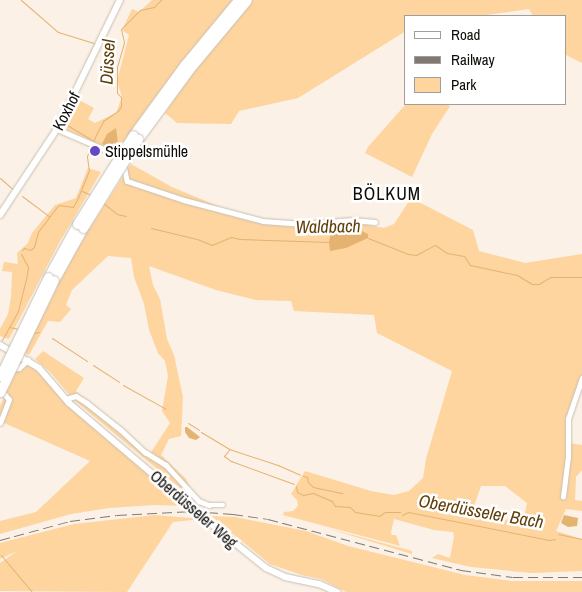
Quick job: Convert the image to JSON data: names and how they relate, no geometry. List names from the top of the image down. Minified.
{"streets":{"street":["Koxhof","Oberdüsseler Weg"]},"districts":["BÖLKUM"],"water":["Düssel","Waldbach","Oberdüsseler Bach"],"places":["Stippelsmühle"],"legend":["Road","Railway","Park"]}
